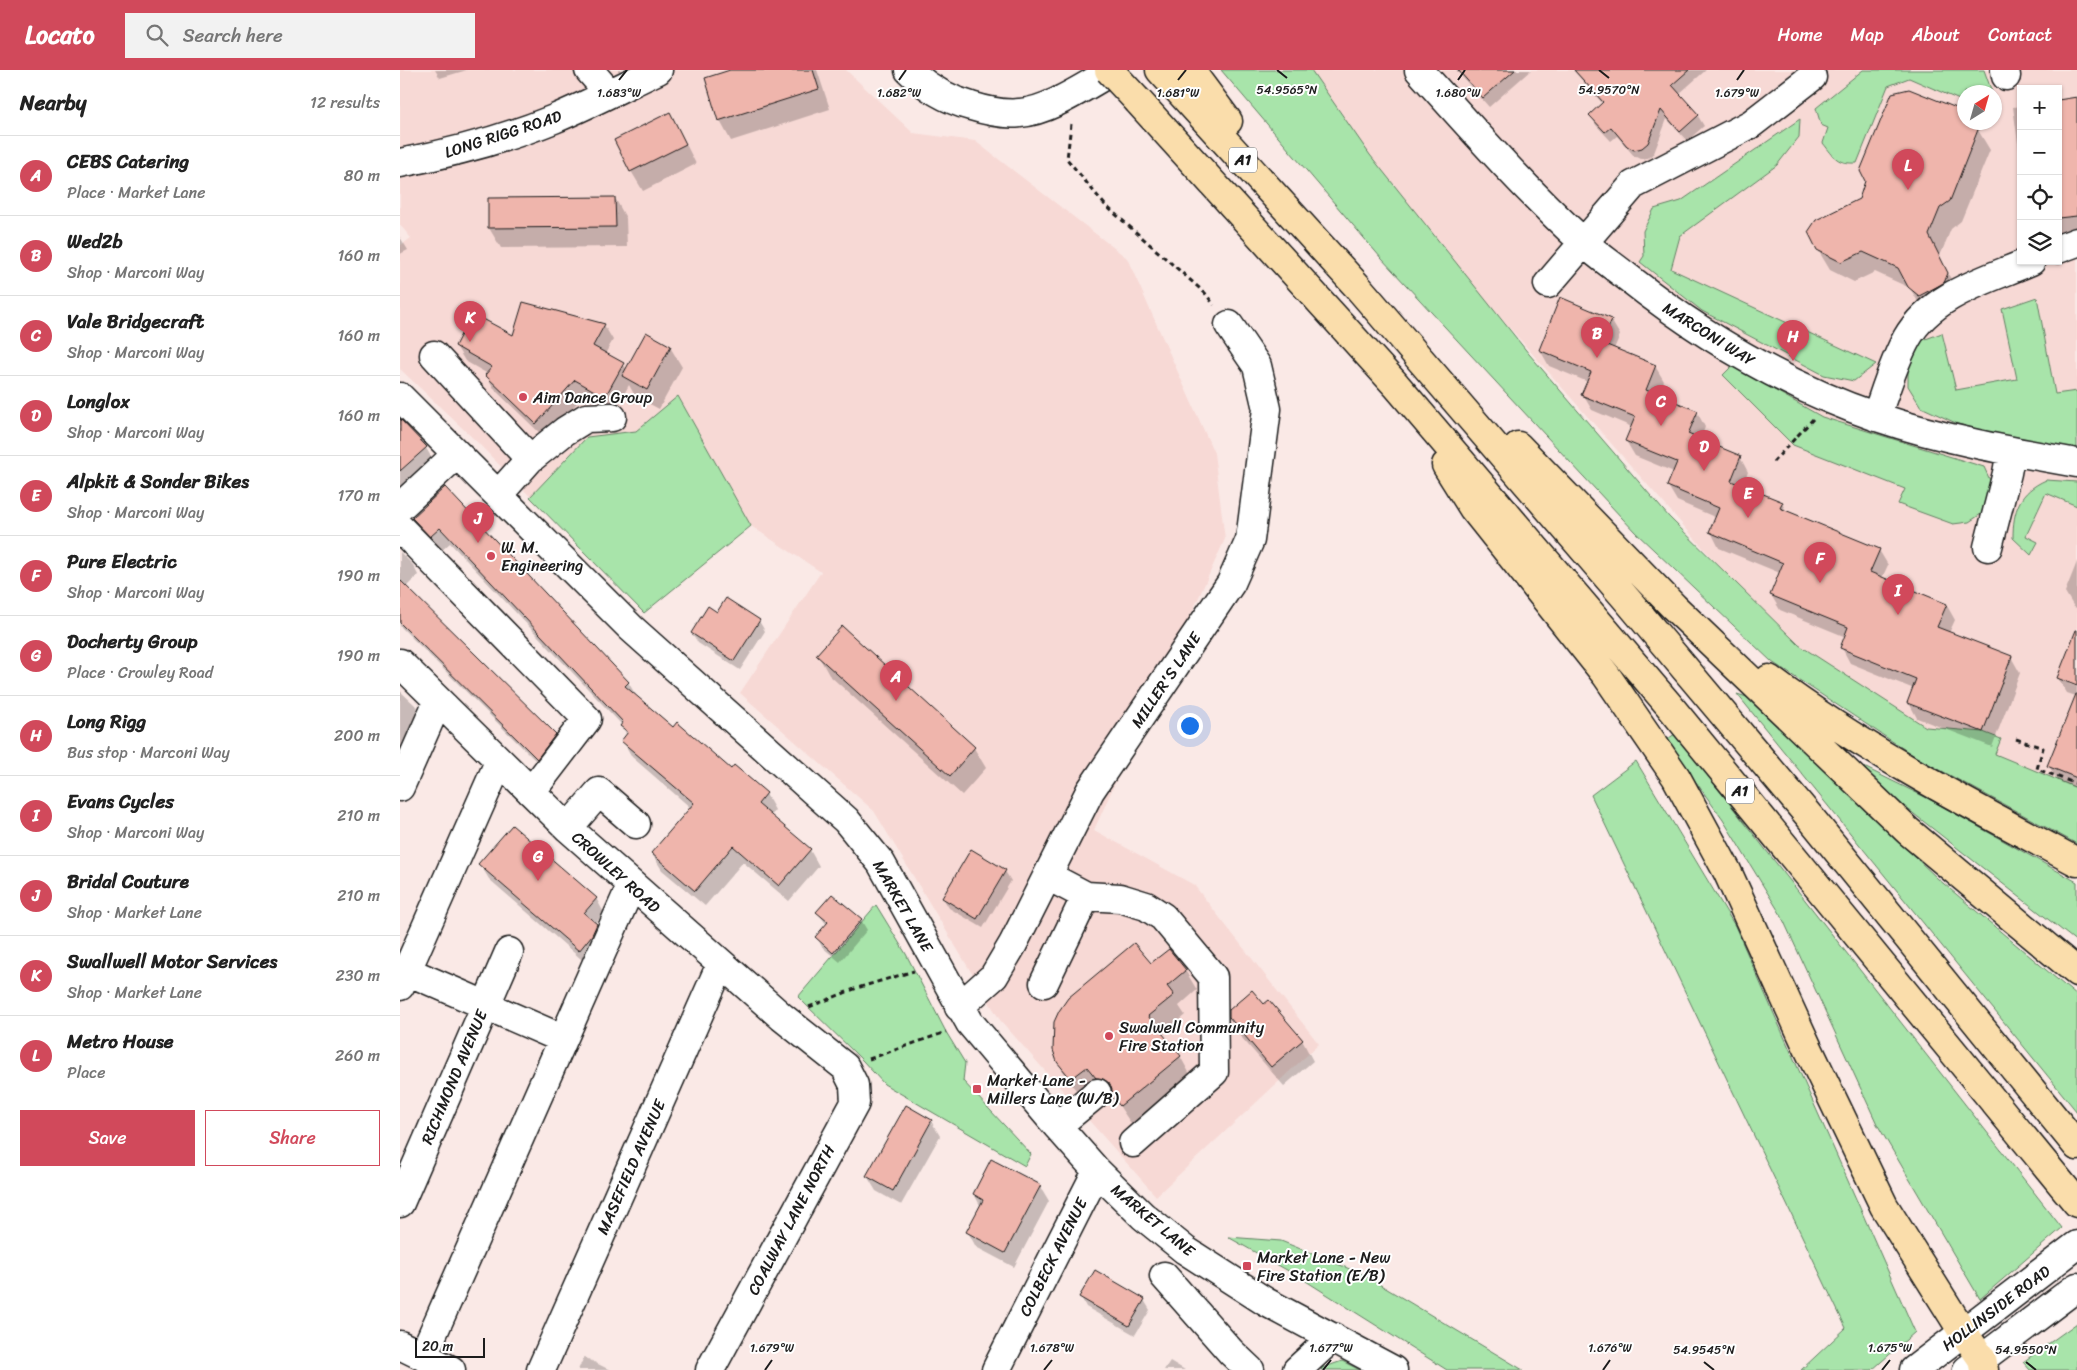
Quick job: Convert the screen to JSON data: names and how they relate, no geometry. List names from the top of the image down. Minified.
{"streets":{"highway":["A1"],"street":["LONG RIGG ROAD","MARCONI WAY","MILLER'S LANE","CROWLEY ROAD","MARKET LANE","RICHMOND AVENUE","MASEFIELD AVENUE","COALWAY LANE NORTH","COLBECK AVENUE","HOLLINSIDE ROAD"]},"crossings":[["MILLER'S LANE","MARKET LANE"],["CROWLEY ROAD","MASEFIELD AVENUE"],["CROWLEY ROAD","COALWAY LANE NORTH"],["MARKET LANE","COLBECK AVENUE"]],"places":{"other":["Aim Dance Group","W. M. Engineering","Swalwell Community Fire Station"],"transit":["Market Lane - Millers Lane (W/B)","Market Lane - New Fire Station (E/B)"]},"scale_bar":"20 m","north":"top right","page":{"header":"Locato","search":"Search here","nav":["Home","Map","About","Contact"],"heading":["Nearby","12 results"],"map_buttons":["+","−"],"list":[{"mark":"A","name":"CEBS Catering","note":"Place · Market Lane","value":"80 m"},{"mark":"B","name":"Wed2b","note":"Shop · Marconi Way","value":"160 m"},{"mark":"C","name":"Vale Bridgecraft","note":"Shop · Marconi Way","value":"160 m"},{"mark":"D","name":"Longlox","note":"Shop · Marconi Way","value":"160 m"},{"mark":"E","name":"Alpkit & Sonder Bikes","note":"Shop · Marconi Way","value":"170 m"},{"mark":"F","name":"Pure Electric","note":"Shop · Marconi Way","value":"190 m"},{"mark":"G","name":"Docherty Group","note":"Place · Crowley Road","value":"190 m"},{"mark":"H","name":"Long Rigg","note":"Bus stop · Marconi Way","value":"200 m"},{"mark":"I","name":"Evans Cycles","note":"Shop · Marconi Way","value":"210 m"},{"mark":"J","name":"Bridal Couture","note":"Shop · Market Lane","value":"210 m"},{"mark":"K","name":"Swallwell Motor Services","note":"Shop · Market Lane","value":"230 m"},{"mark":"L","name":"Metro House","note":"Place","value":"260 m"}],"pins":["L","K","B","H","C","D","E","J","F","I","A","G"],"buttons":["Save","Share"],"scale":"20 m"},"coordinates":["54.9565°N","54.9570°N","1.683°W","1.682°W","1.681°W","1.680°W","1.679°W","1.678°W","1.677°W","1.676°W","1.675°W","54.9545°N","54.9550°N"]}
